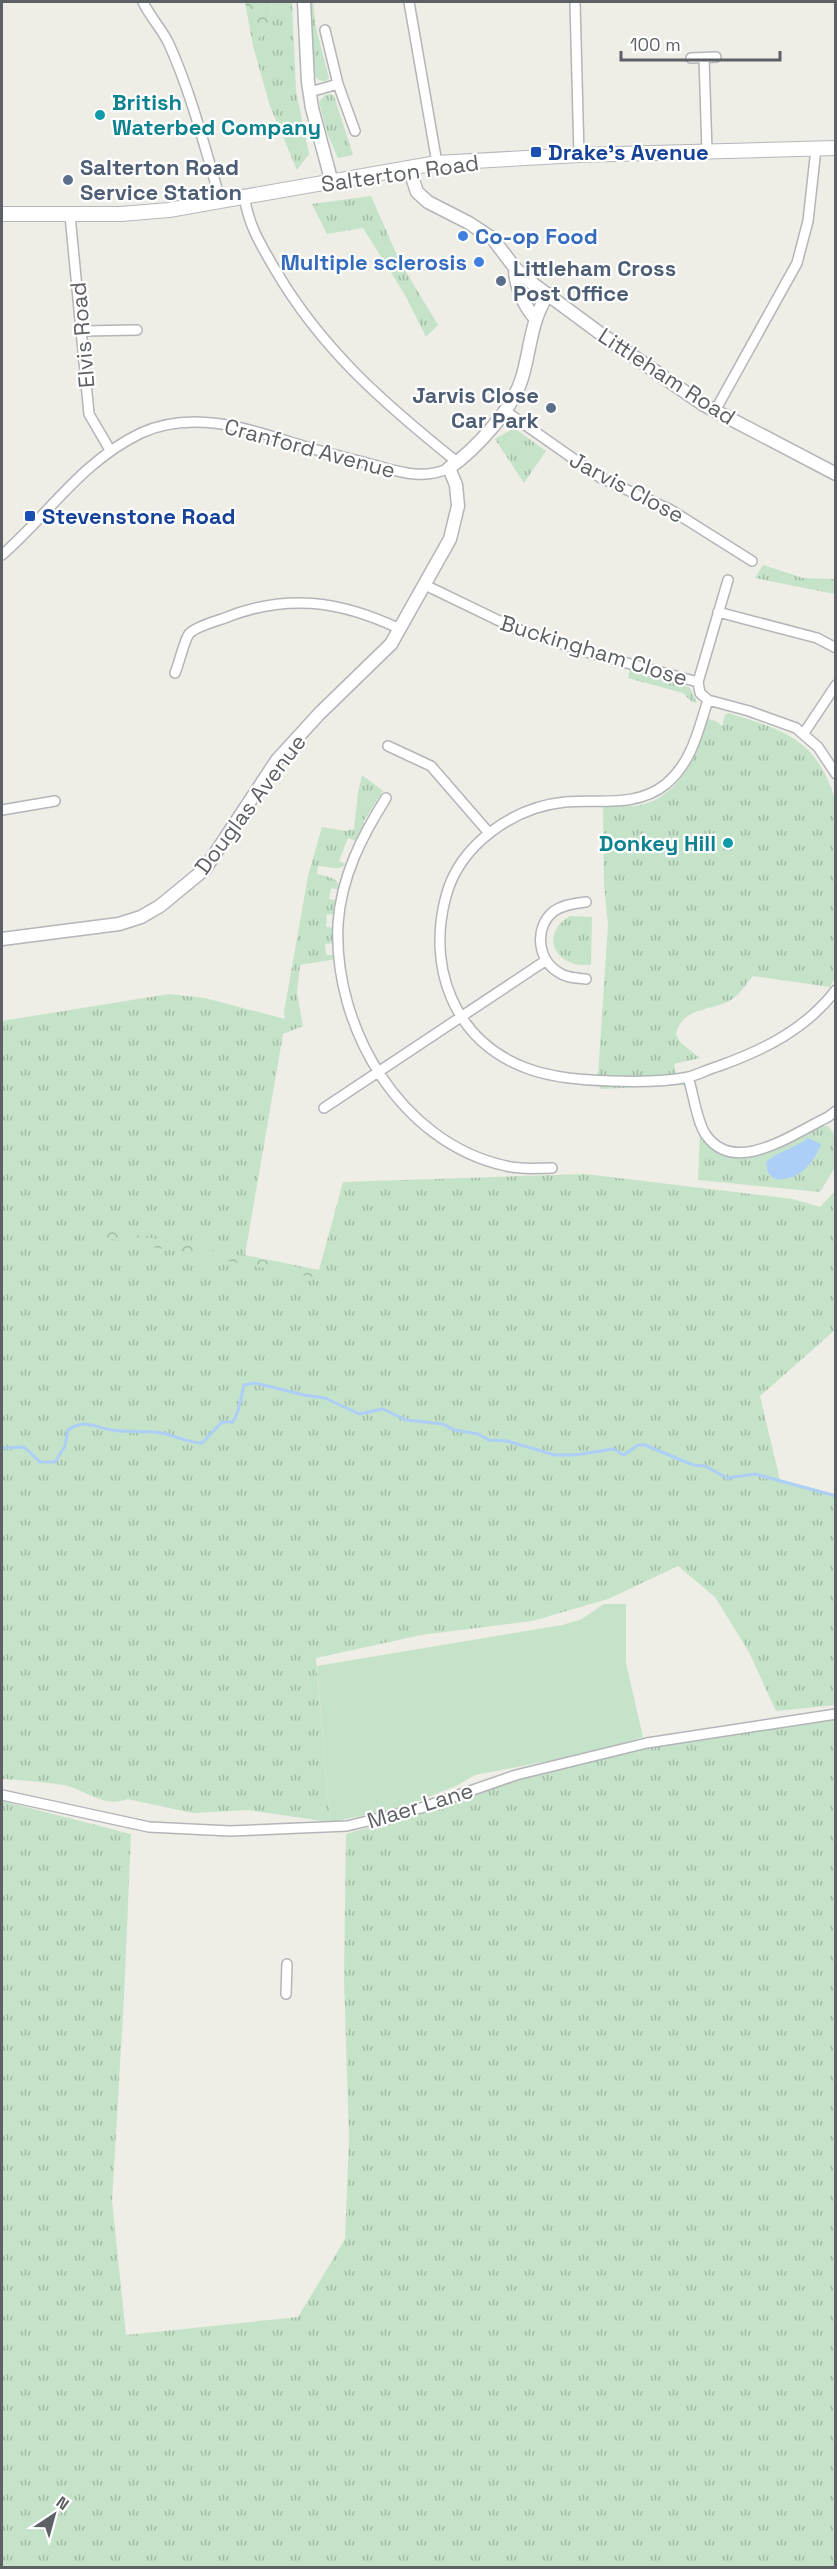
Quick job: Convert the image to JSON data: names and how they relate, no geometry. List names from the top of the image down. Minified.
{"streets":{"main road":["Salterton Road"],"street":["Elvis Road","Littleham Road","Cranford Avenue","Jarvis Close","Buckingham Close","Douglas Avenue","Maer Lane"]},"crossings":[["Salterton Road","Elvis Road"],["Salterton Road","Littleham Road"],["Elvis Road","Cranford Avenue"],["Cranford Avenue","Douglas Avenue"],["Buckingham Close","Douglas Avenue"]],"places":{"other":["British Waterbed Company","Salterton Road Service Station","Co-op Food","Multiple sclerosis","Littleham Cross Post Office","Jarvis Close Car Park","Donkey Hill"],"transit":["Drake's Avenue","Stevenstone Road"]},"scale_bar":"100 m","north":"top right"}
